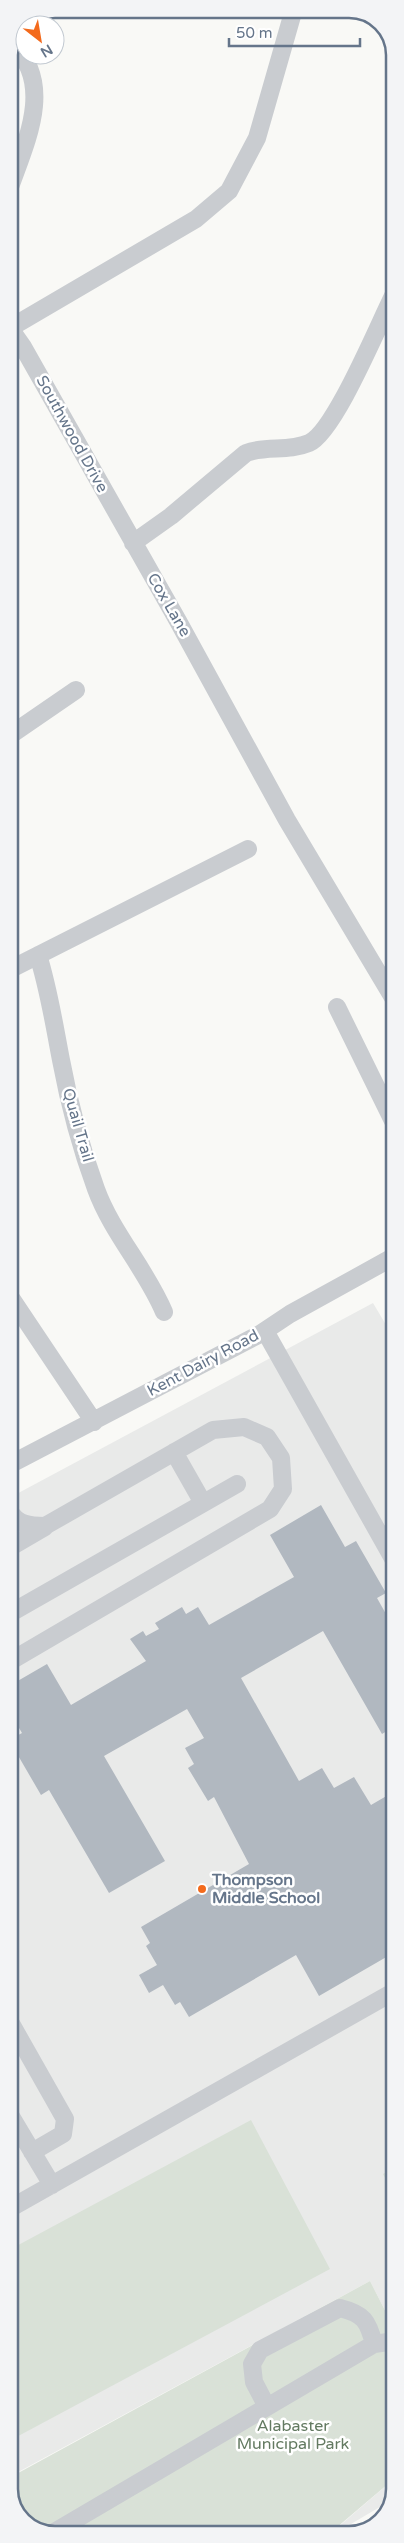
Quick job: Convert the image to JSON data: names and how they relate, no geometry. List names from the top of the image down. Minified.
{"streets":{"street":["Southwood Drive","Cox Lane","Quail Trail","Kent Dairy Road"]},"crossings":[["Southwood Drive","Cox Lane"]],"parks":["Alabaster Municipal Park"],"places":["Thompson Middle School"],"scale_bar":"50 m","north":"bottom right"}
